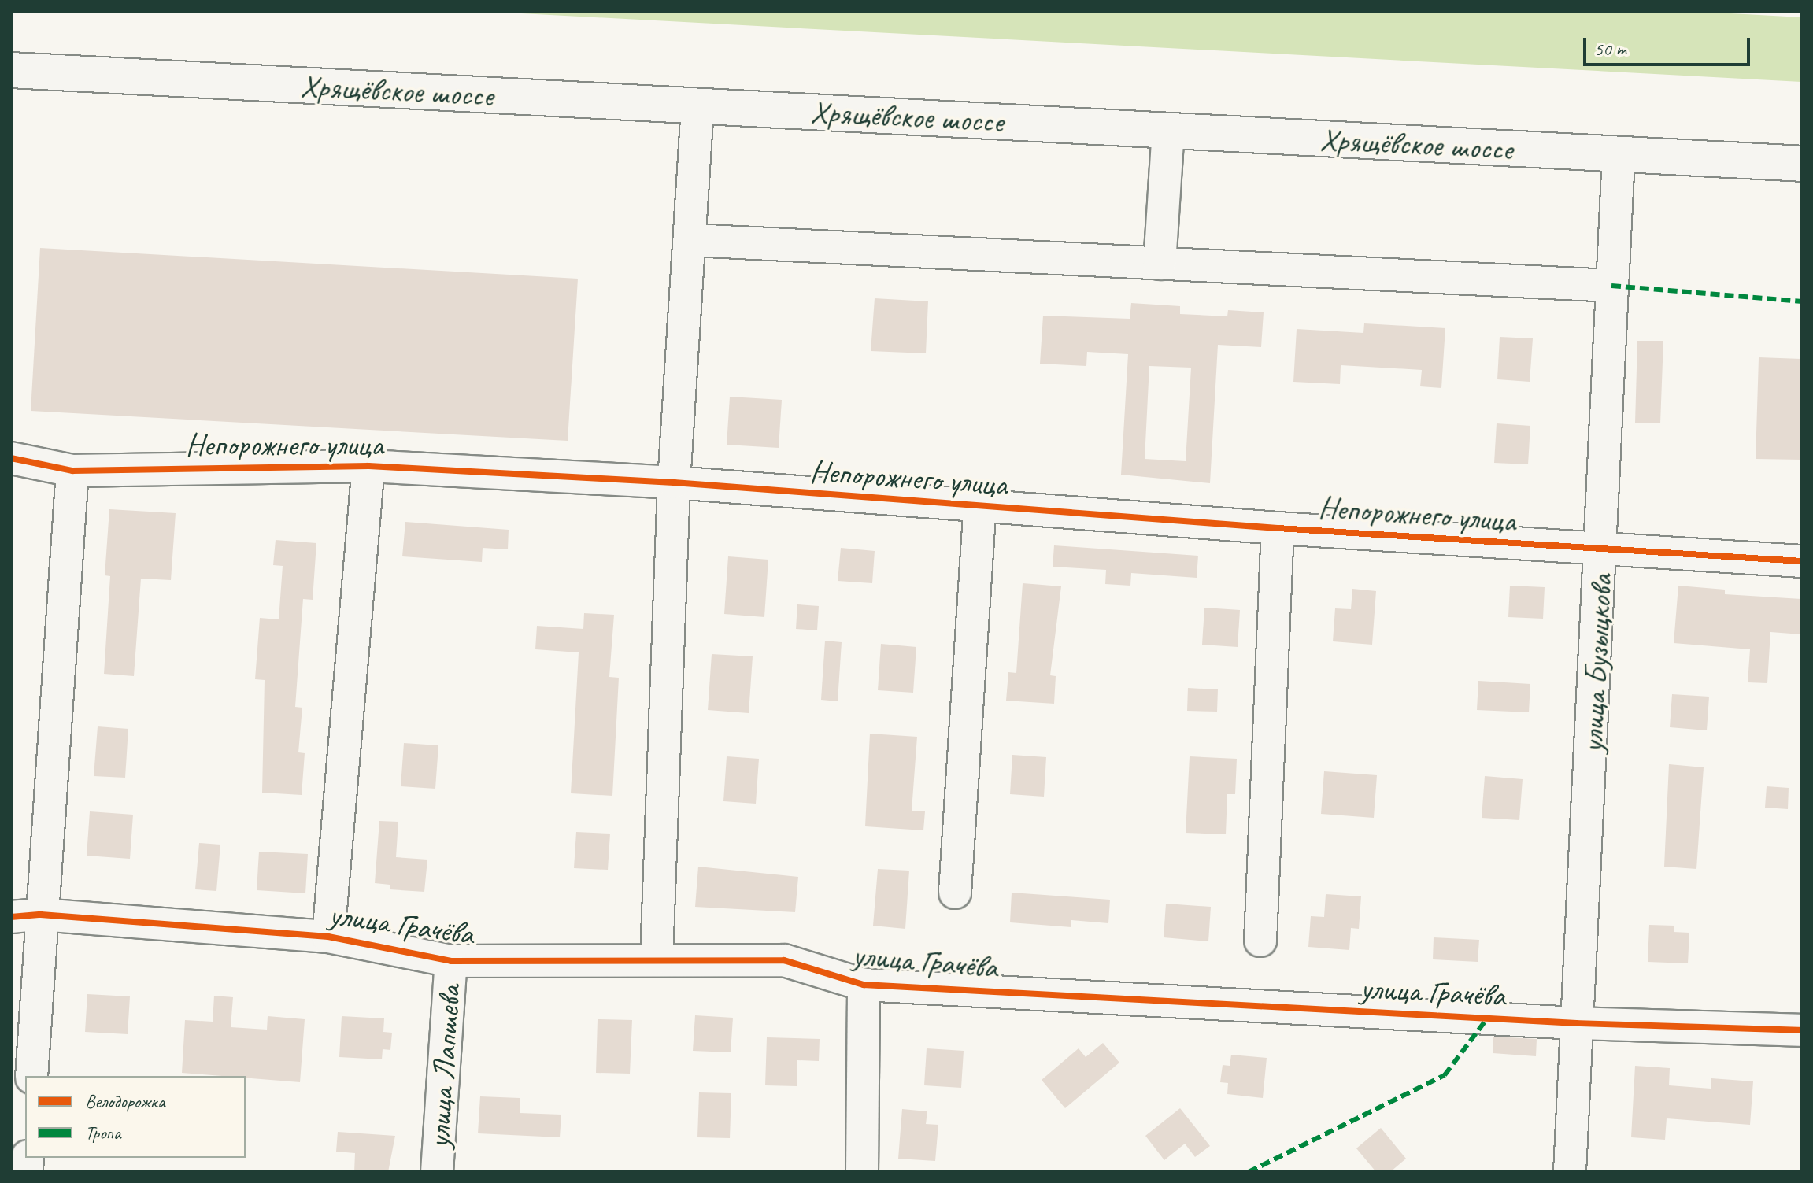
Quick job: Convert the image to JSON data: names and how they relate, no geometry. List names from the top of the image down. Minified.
{"streets":{"main road":["Хрящёвское шоссе"],"street":["Непорожнего улица","улица Бузыцкова","улица Грачёва","улица Лапшева"]},"crossings":[["Хрящёвское шоссе","улица Бузыцкова"],["Непорожнего улица","улица Бузыцкова"],["улица Бузыцкова","улица Грачёва"],["улица Грачёва","улица Лапшева"]],"legend":["Велодорожка","Тропа"],"scale_bar":"50 m"}
